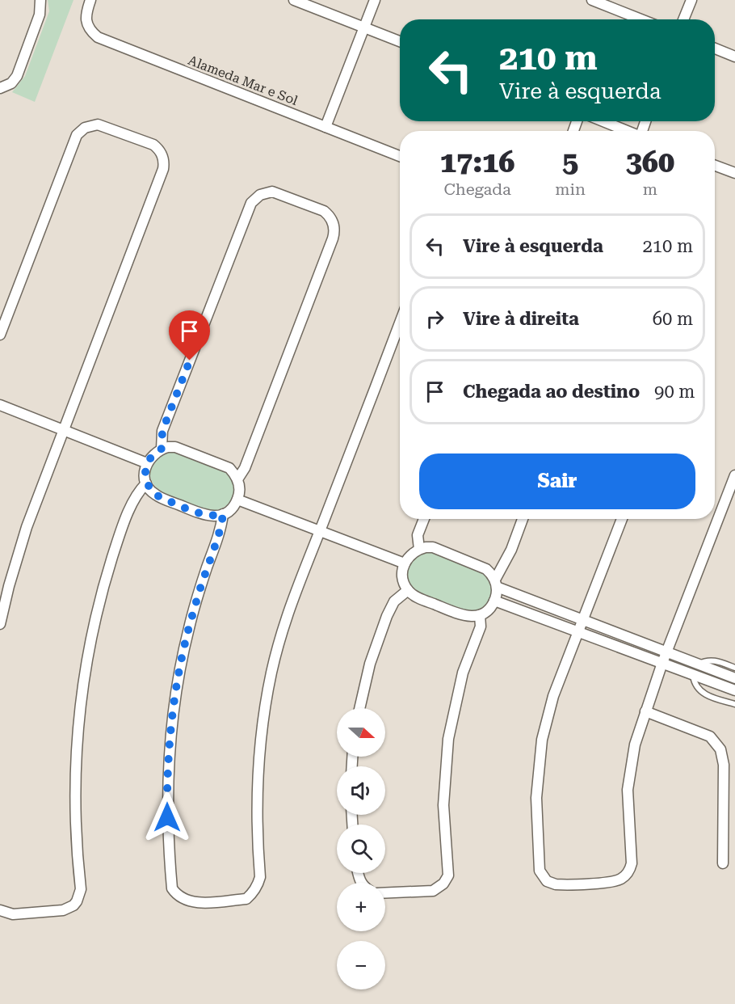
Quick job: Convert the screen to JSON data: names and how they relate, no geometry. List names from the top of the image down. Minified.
{"streets":{"street":["Alameda Mar e Sol"]},"north":"right","page":{"turn":["210 m","Vire à esquerda"],"eta":["17:16","Chegada","5","min","360","m"],"list":[{"name":"Vire à esquerda","value":"210 m"},{"name":"Vire à direita","value":"60 m"},{"name":"Chegada ao destino","value":"90 m"}],"buttons":"Sair","map_buttons":["+","−"]}}
